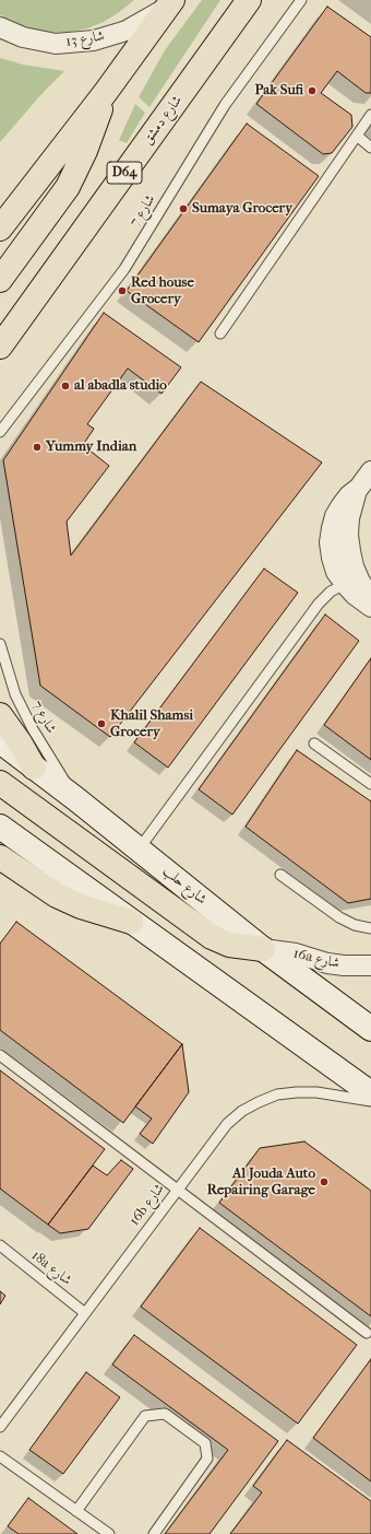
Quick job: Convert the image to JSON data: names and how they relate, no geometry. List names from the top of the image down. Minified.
{"streets":{"main road":["شارع دمشق","D64"],"street":["شارع 13","شارع حلب","16a شارع"],"lane":["شارع 7","16b شارع","18a شارع"]},"crossings":[["شارع 7","شارع حلب"],["شارع حلب","16a شارع"],["16b شارع","18a شارع"]],"places":["Pak Sufi","Sumaya Grocery","Red house Grocery","al abadla studio","Yummy Indian","Khalil Shamsi Grocery","Al Jouda Auto Repairing Garage"]}
